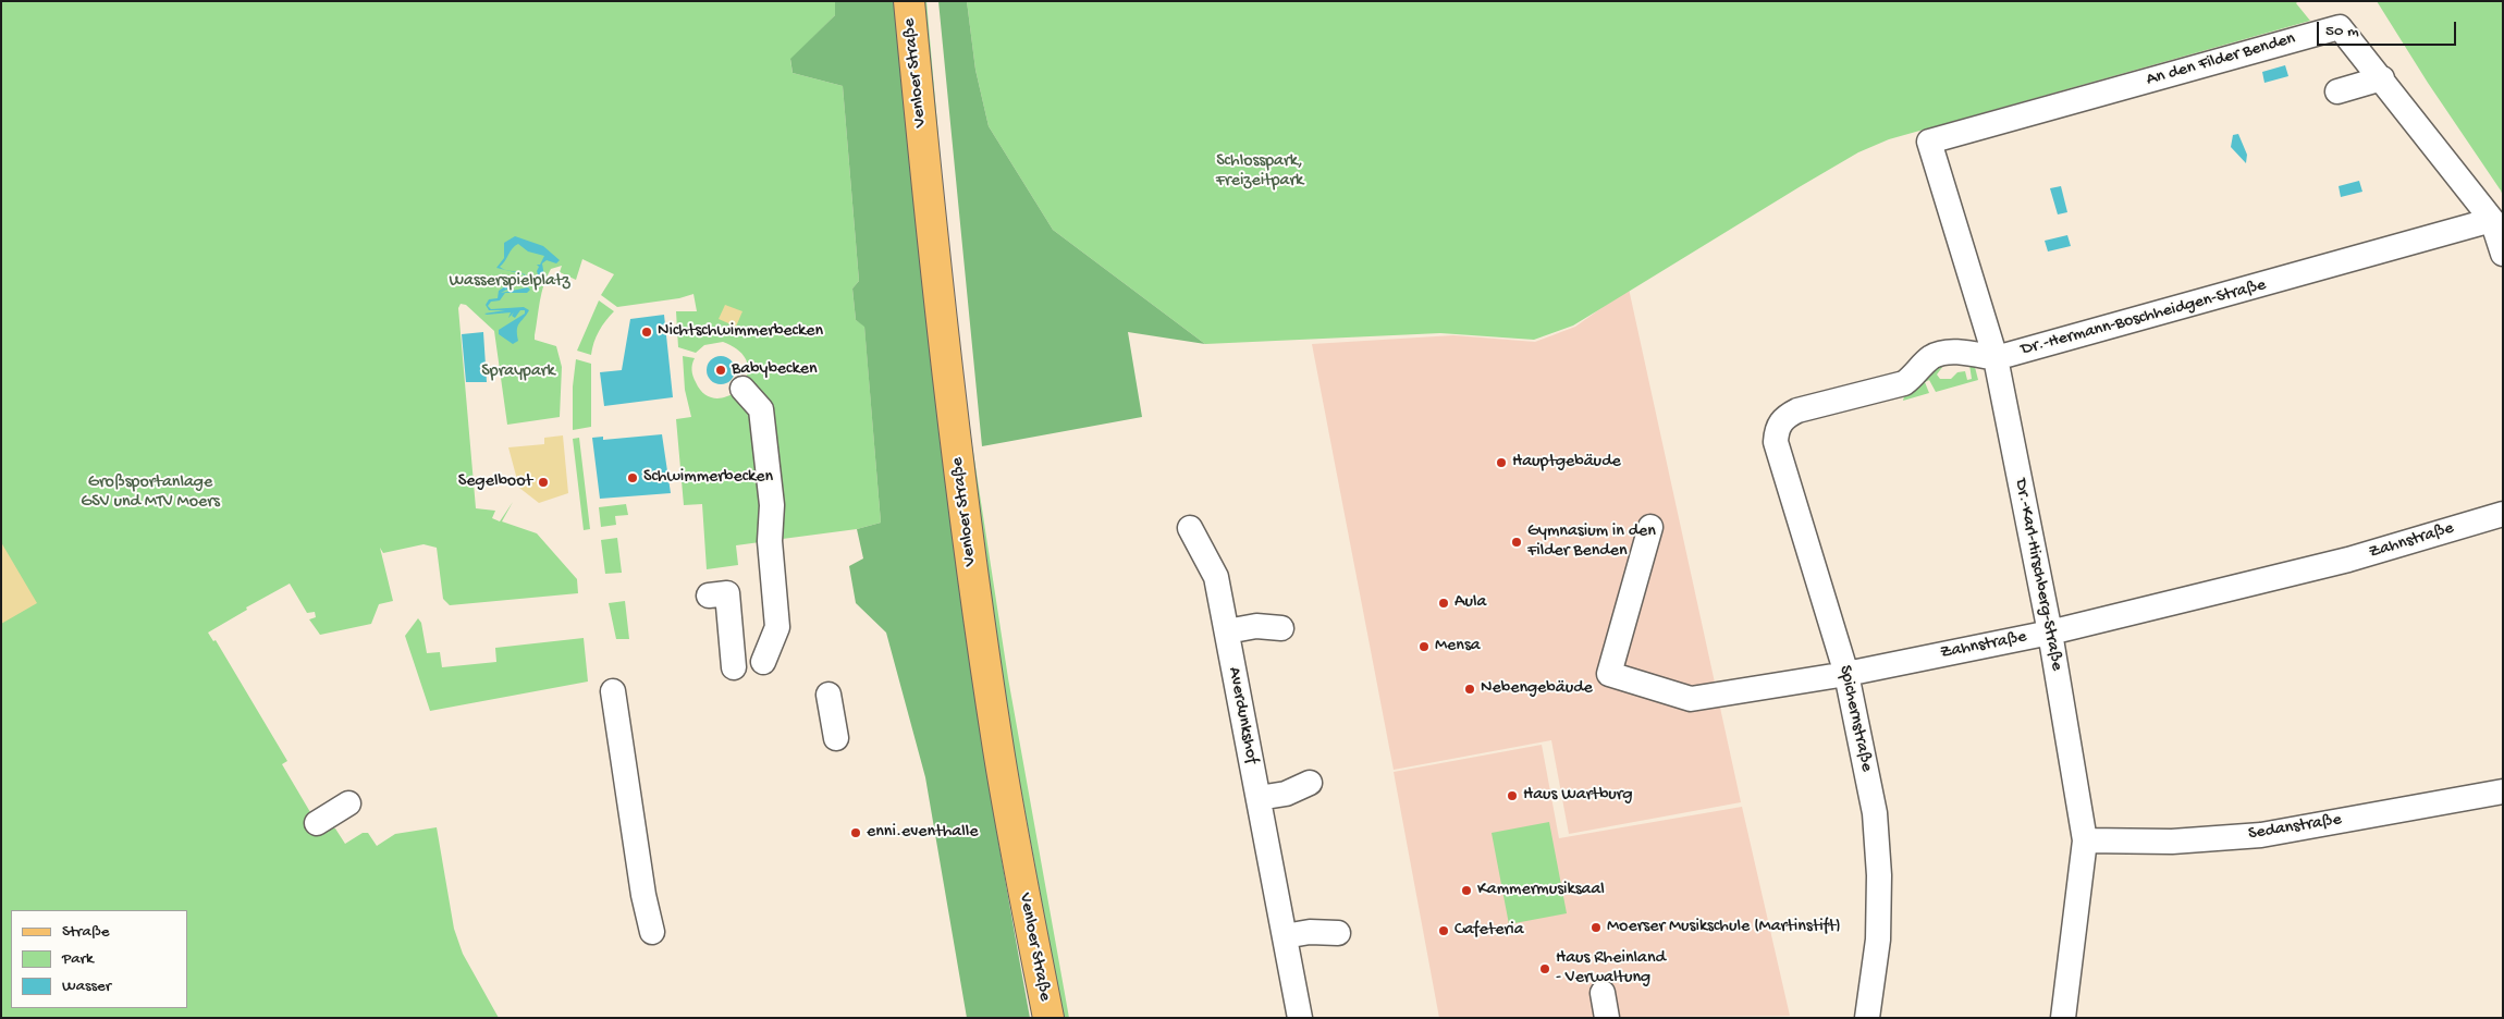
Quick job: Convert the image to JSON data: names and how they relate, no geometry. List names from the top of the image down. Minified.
{"streets":{"main road":["Venloer Straße"],"street":["An den Filder Benden","Dr.-Hermann-Boschheidgen-Straße","Zahnstraße","Dr.-Karl-Hirschberg-Straße","Averdunkshof","Spichernstraße","Sedanstraße"]},"crossings":[["An den Filder Benden","Dr.-Hermann-Boschheidgen-Straße"],["An den Filder Benden","Dr.-Karl-Hirschberg-Straße"],["Dr.-Hermann-Boschheidgen-Straße","Dr.-Karl-Hirschberg-Straße"],["Dr.-Hermann-Boschheidgen-Straße","Spichernstraße"],["Zahnstraße","Dr.-Karl-Hirschberg-Straße"],["Zahnstraße","Spichernstraße"],["Dr.-Karl-Hirschberg-Straße","Sedanstraße"]],"parks":["Schlosspark, Freizeitpark","Wasserspielplatz","Spraypark","Großsportanlage GSV und MTV Moers"],"places":["Nichtschwimmerbecken","Babybecken","Hauptgebäude","Schwimmerbecken","Segelboot","Gymnasium in den Filder Benden","Aula","Mensa","Nebengebäude","Haus Wartburg","enni.eventhalle","Kammermusiksaal","Moerser Musikschule (Martinstift)","Cafeteria","Haus Rheinland - Verwaltung"],"legend":["Straße","Park","Wasser"],"scale_bar":"50 m"}
